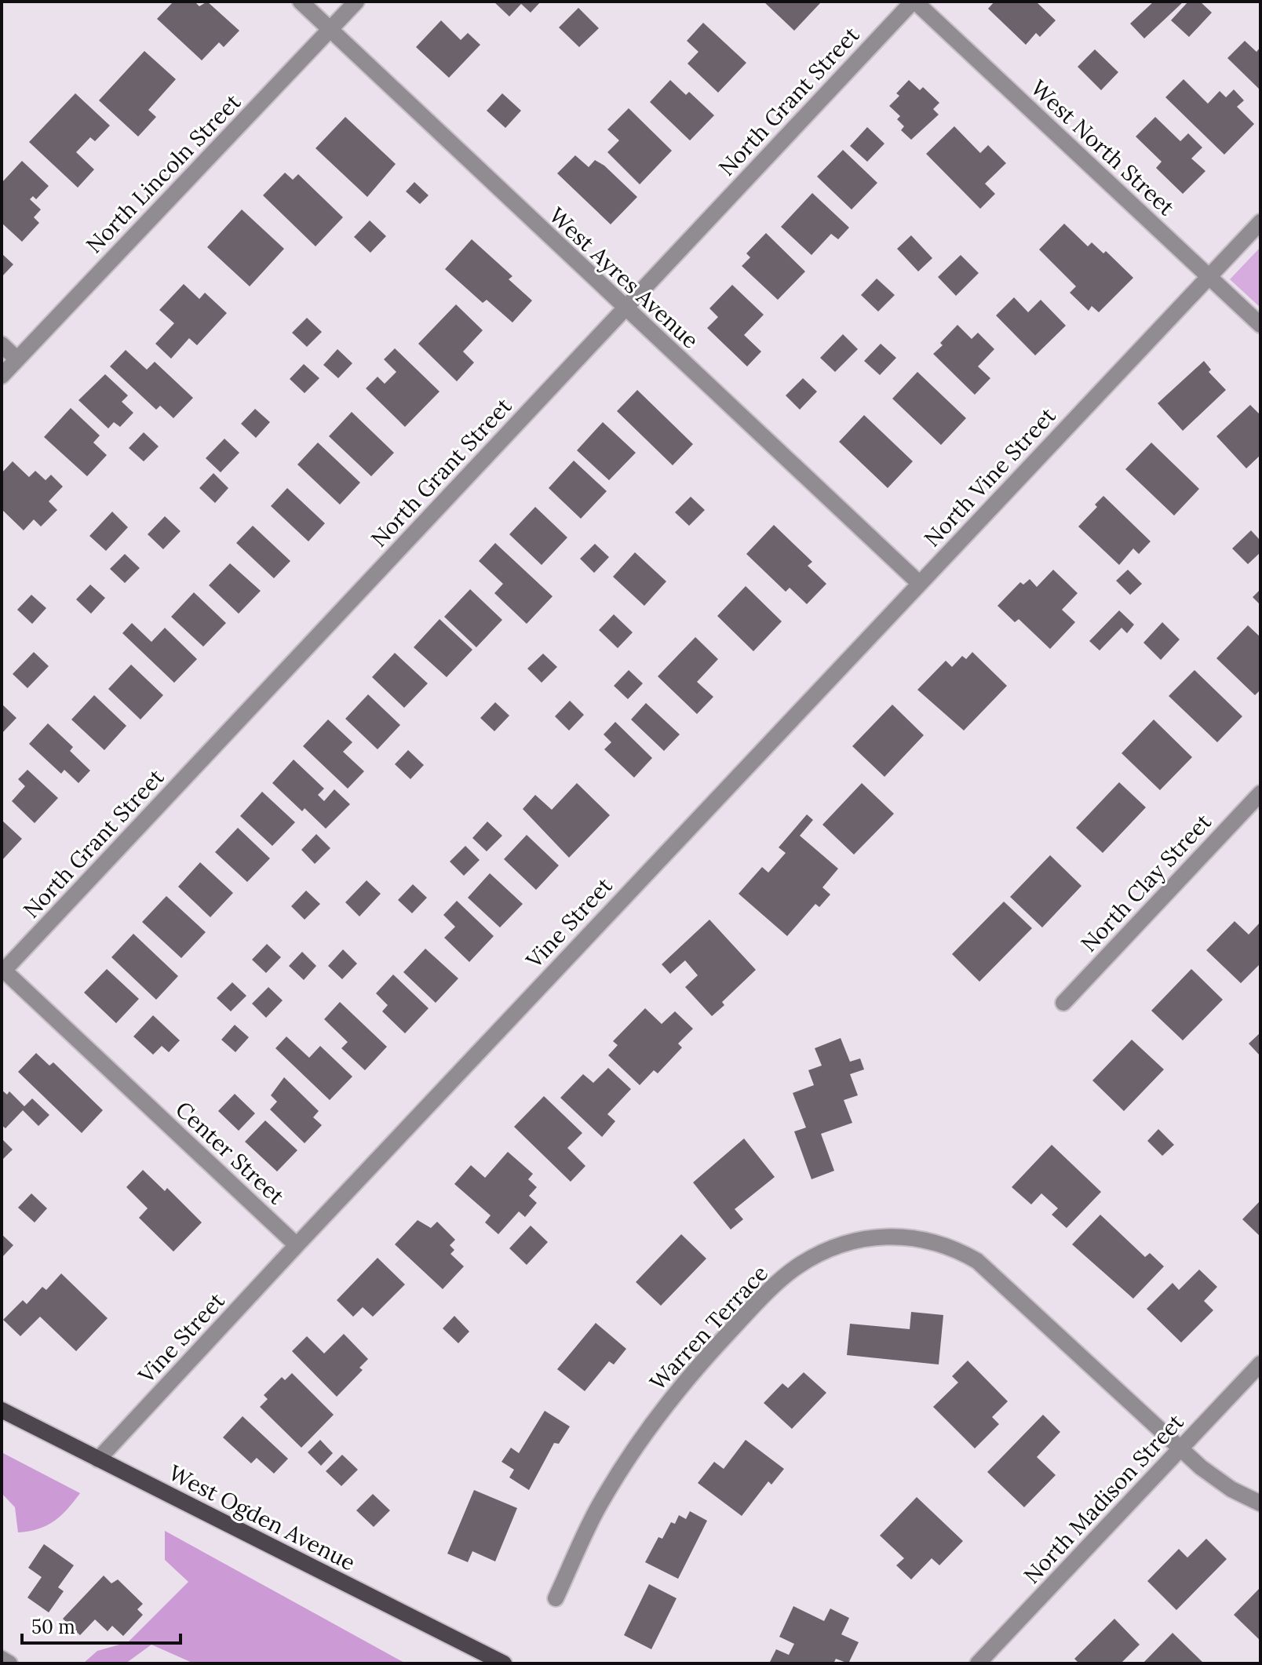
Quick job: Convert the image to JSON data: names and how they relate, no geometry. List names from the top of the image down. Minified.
{"streets":{"main road":["West Ogden Avenue"],"street":["North Grant Street","West North Street","North Lincoln Street","West Ayres Avenue","North Vine Street","North Clay Street","Vine Street","Center Street","Warren Terrace","North Madison Street"]},"crossings":[["North Grant Street","West North Street"],["North Grant Street","West Ayres Avenue"],["North Grant Street","Center Street"],["West North Street","North Vine Street"],["North Lincoln Street","West Ayres Avenue"],["West Ayres Avenue","North Vine Street"],["North Vine Street","Vine Street"],["Vine Street","Center Street"],["Vine Street","West Ogden Avenue"],["Warren Terrace","North Madison Street"]],"scale_bar":"50 m"}
